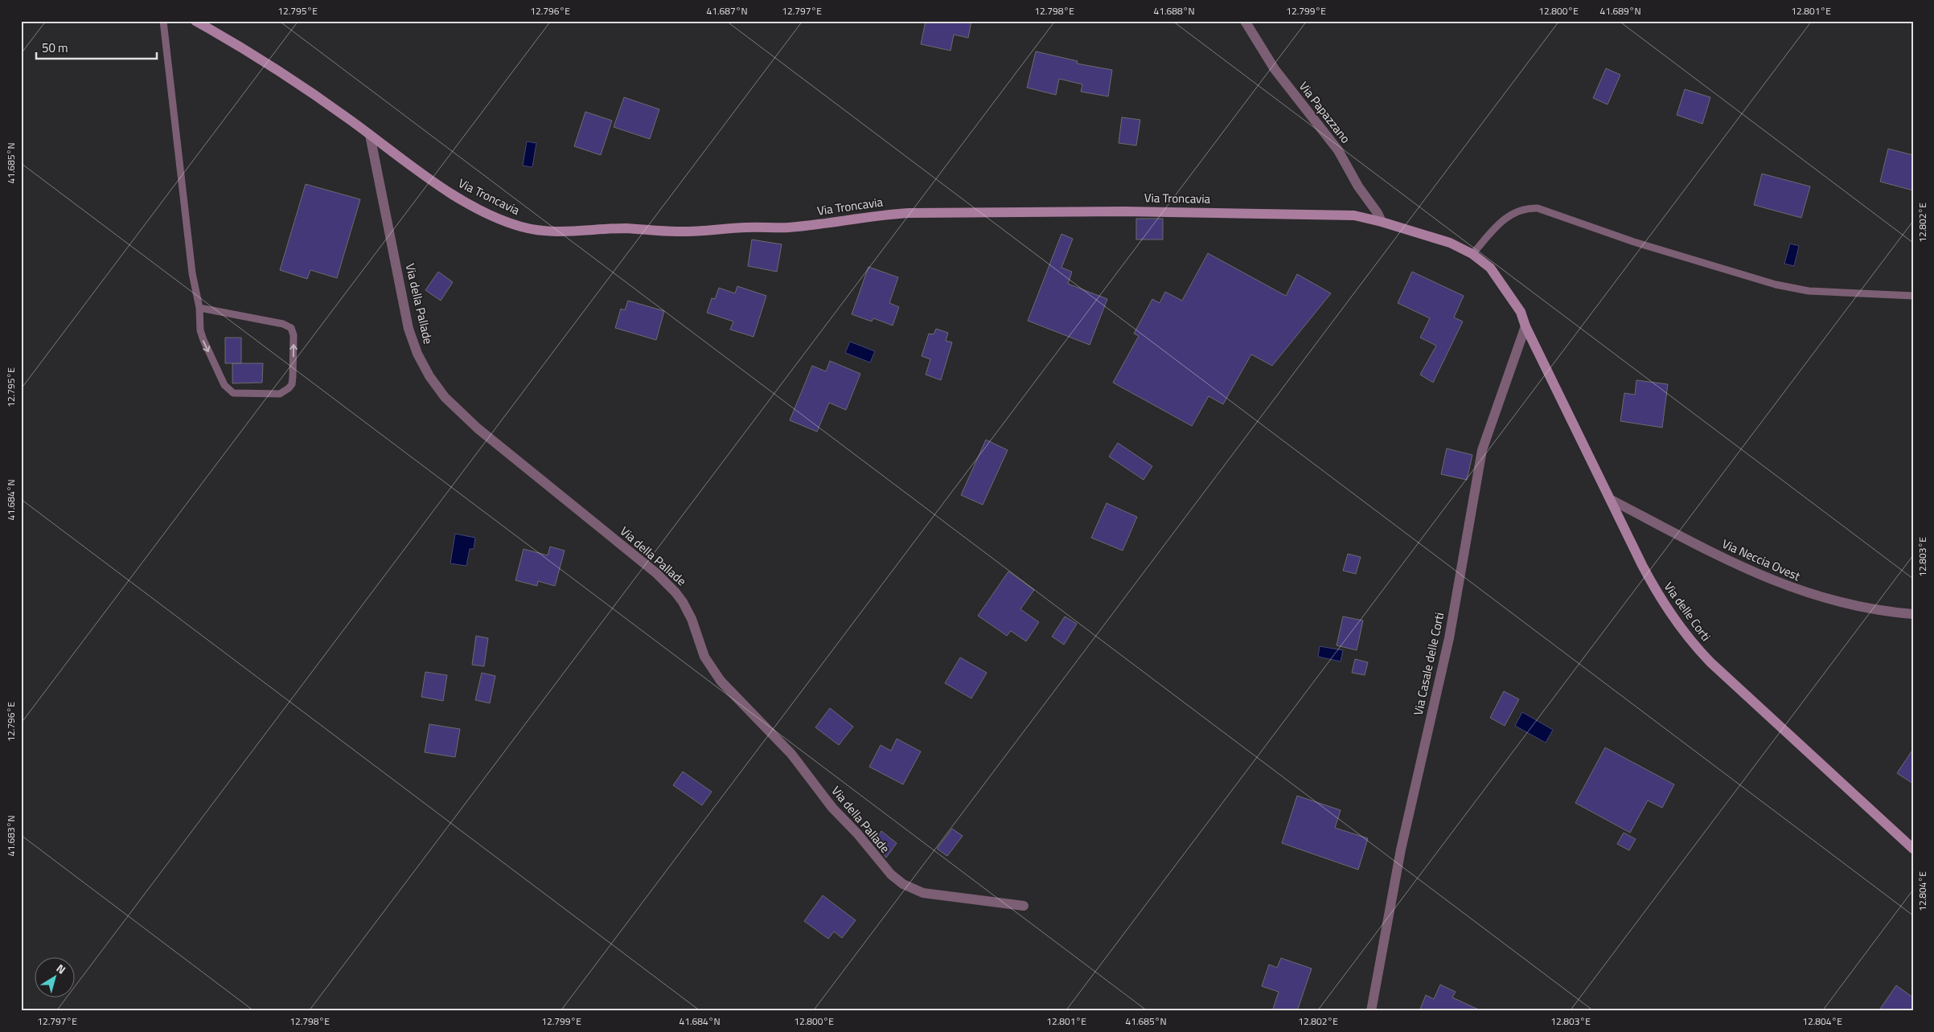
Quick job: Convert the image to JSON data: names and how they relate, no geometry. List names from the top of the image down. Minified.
{"streets":{"street":["Via Papazzano","Via Troncavia","Via della Pallade","Via Neccia Ovest","Via delle Corti","Via Casale delle Corti"]},"crossings":[["Via Papazzano","Via Troncavia"],["Via Troncavia","Via della Pallade"],["Via Troncavia","Via delle Corti"],["Via Troncavia","Via Casale delle Corti"],["Via Neccia Ovest","Via delle Corti"],["Via delle Corti","Via Casale delle Corti"]],"scale_bar":"50 m","north":"top right","coordinates":["12.795°E","12.796°E","41.687°N","12.797°E","12.798°E","41.688°N","12.799°E","12.800°E","41.689°N","12.801°E","41.685°N","12.802°E","41.684°N","12.803°E","41.683°N","12.804°E"]}
